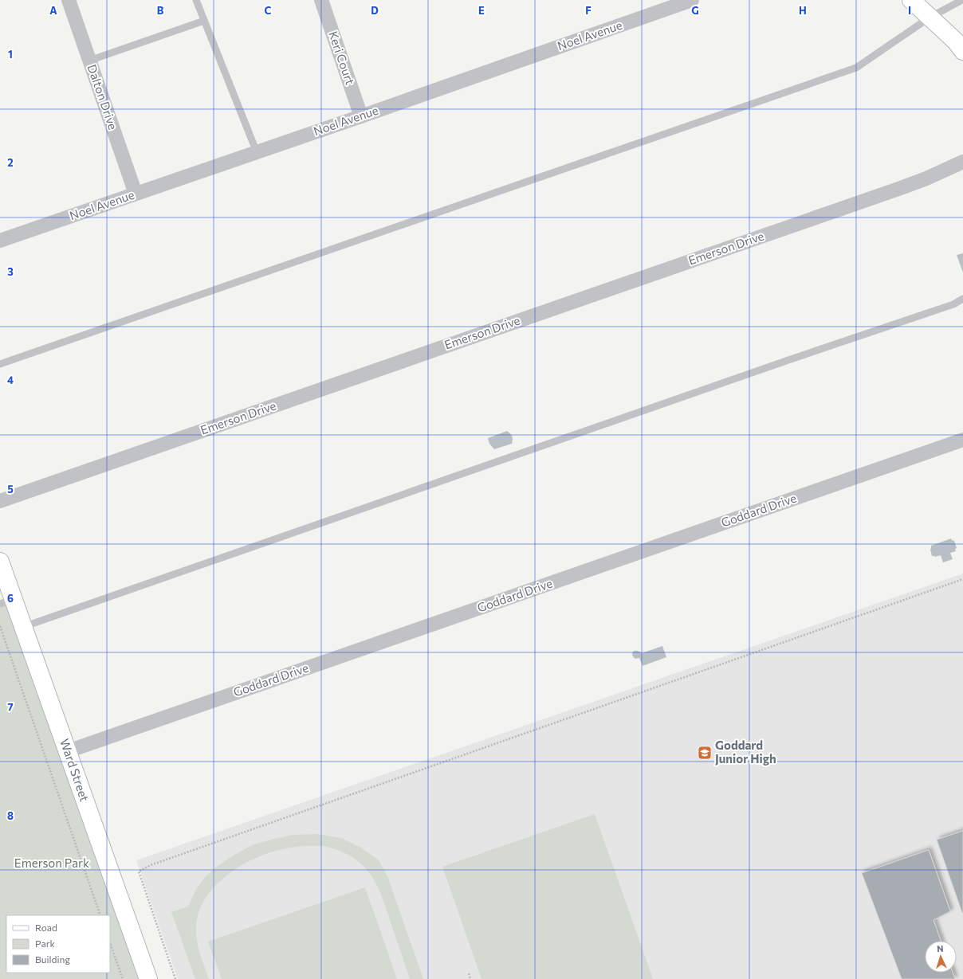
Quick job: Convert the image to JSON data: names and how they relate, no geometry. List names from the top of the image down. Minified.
{"streets":{"street":["Noel Avenue","Keri Court","Dalton Drive","Emerson Drive","Goddard Drive","Ward Street"]},"crossings":[["Noel Avenue","Keri Court"],["Noel Avenue","Dalton Drive"],["Goddard Drive","Ward Street"]],"parks":["Emerson Park"],"places":{"school or university":["Goddard Junior High"]},"legend":["Road","Park","Building"],"north":"top","grid":{"columns":["A","B","C","D","E","F","G","H","I"],"rows":["1","2","3","4","5","6","7","8"]}}
